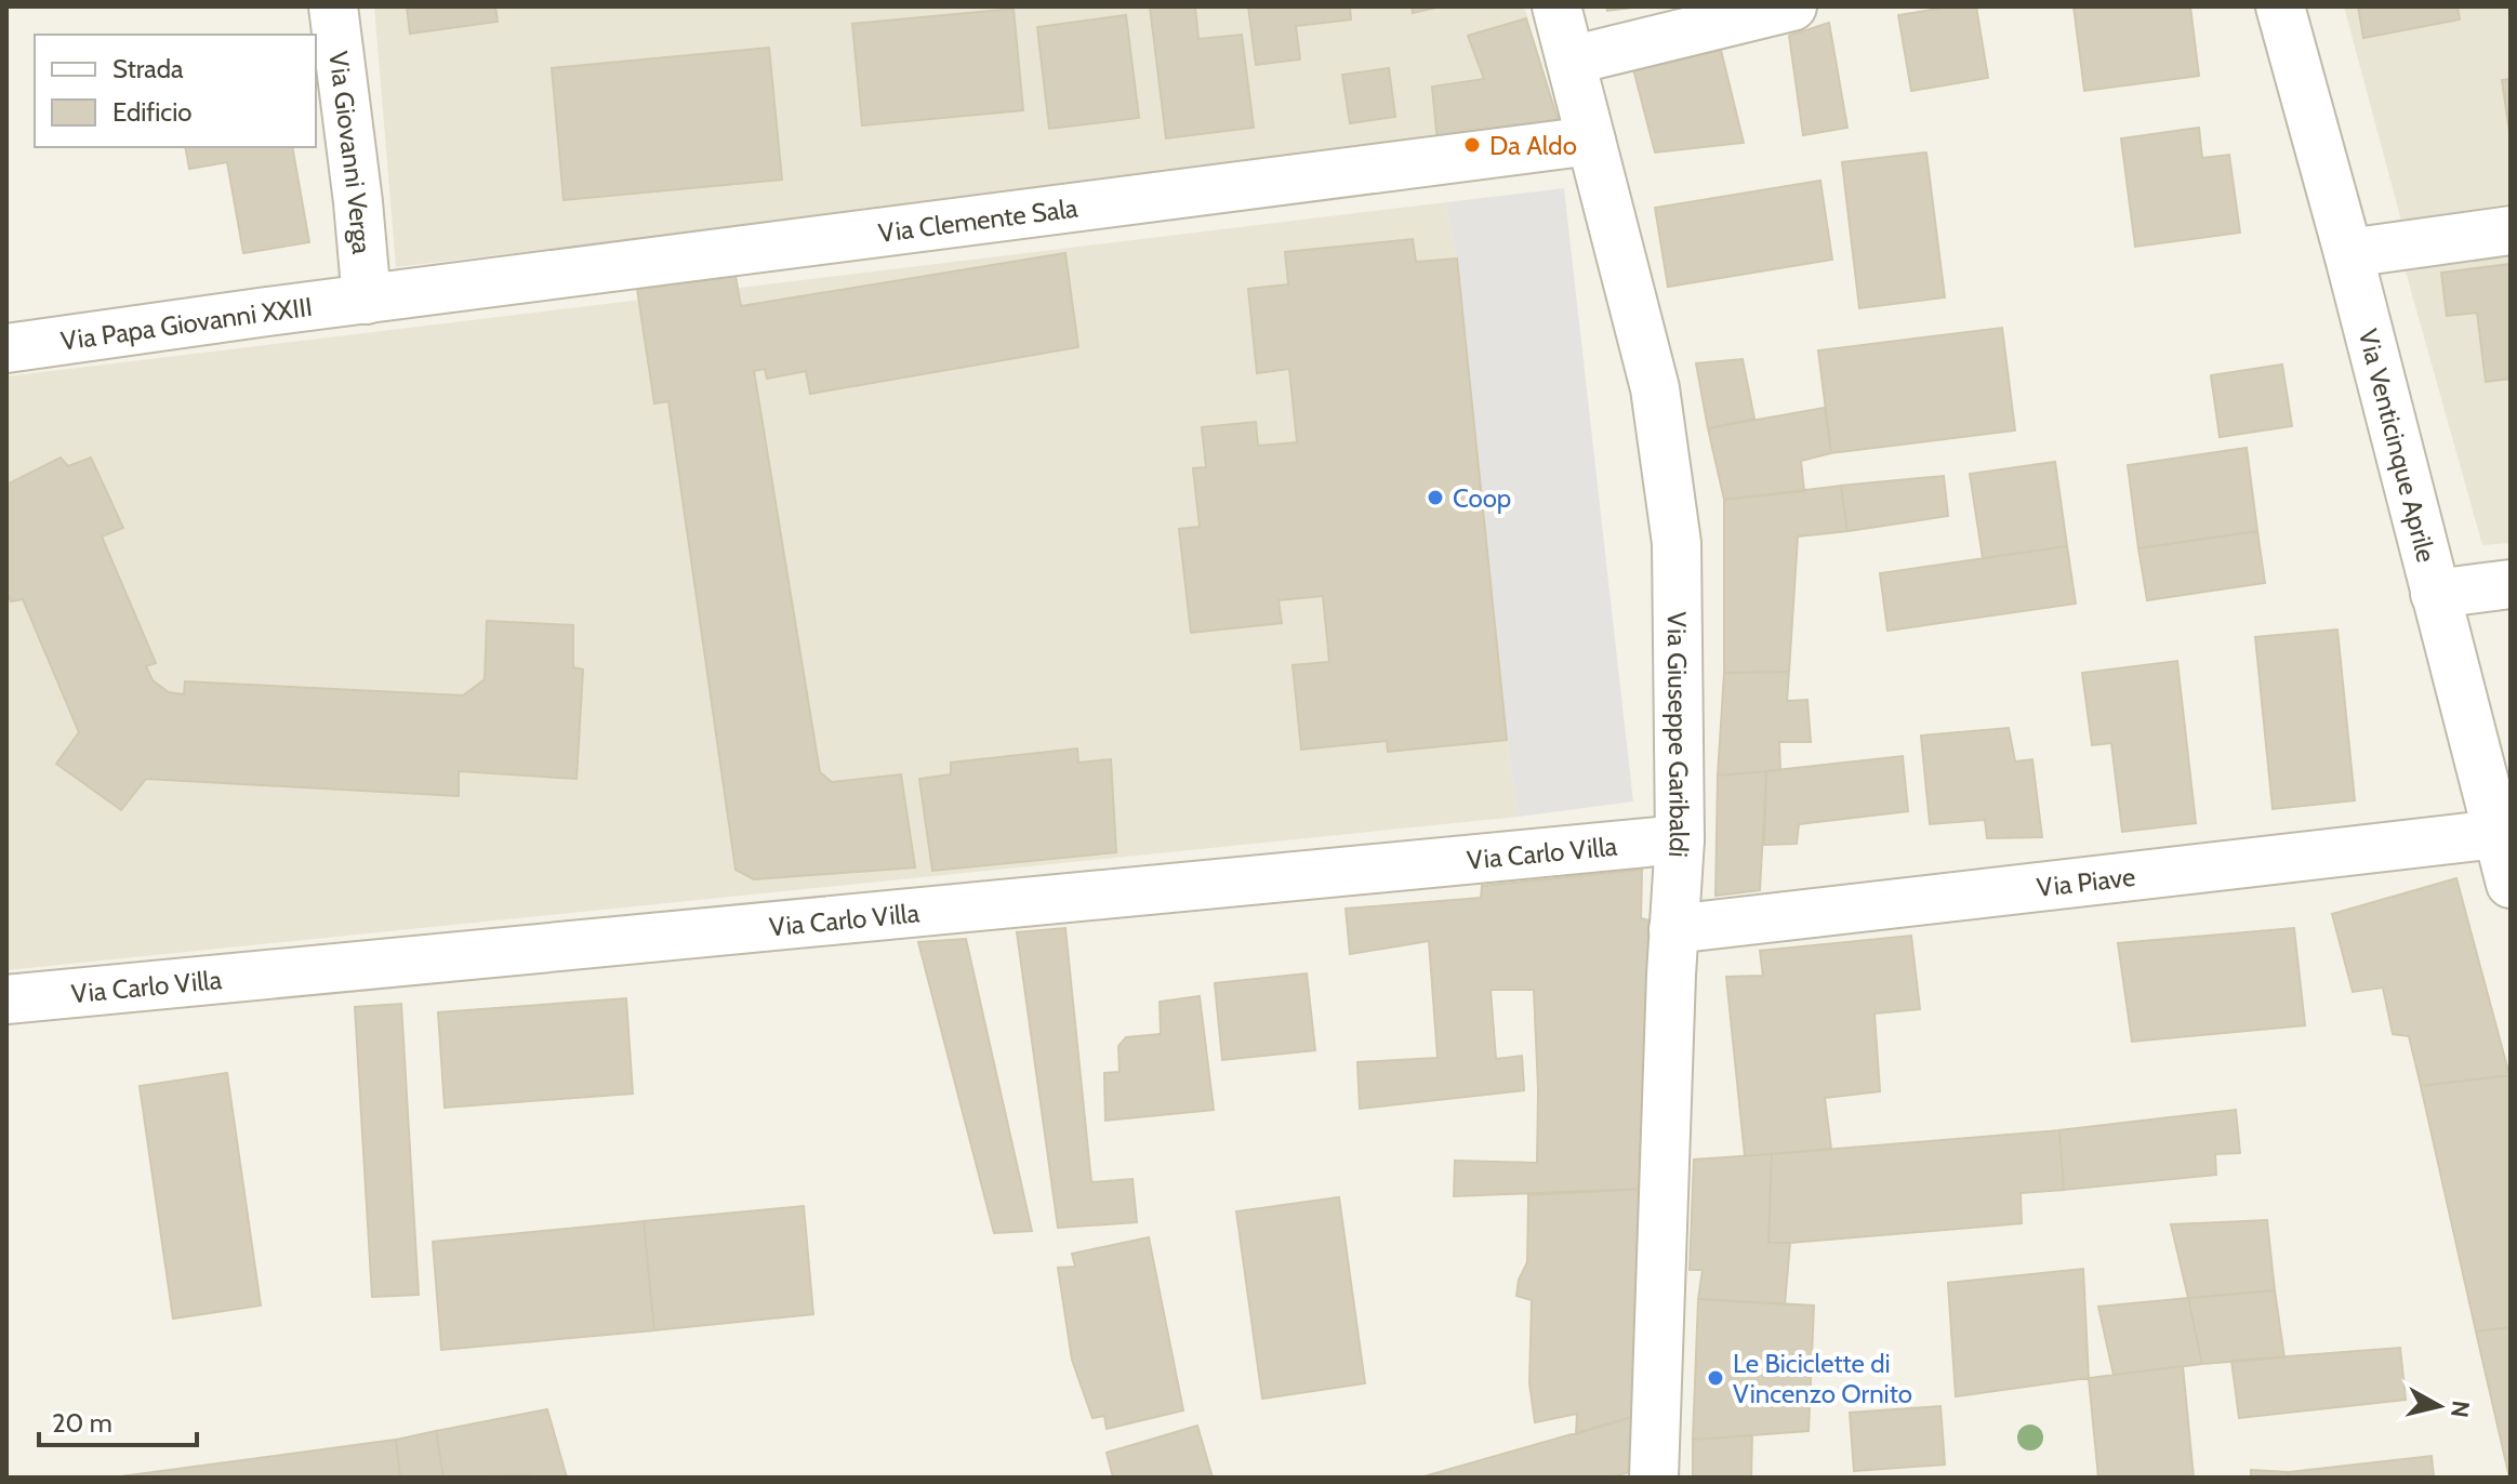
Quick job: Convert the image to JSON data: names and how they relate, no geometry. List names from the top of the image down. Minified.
{"streets":{"street":["Via Giovanni Verga","Via Clemente Sala","Via Papa Giovanni XXIII","Via Venticinque Aprile","Via Giuseppe Garibaldi","Via Carlo Villa","Via Piave"]},"crossings":[["Via Giovanni Verga","Via Clemente Sala"],["Via Giovanni Verga","Via Papa Giovanni XXIII"],["Via Clemente Sala","Via Papa Giovanni XXIII"],["Via Clemente Sala","Via Giuseppe Garibaldi"],["Via Venticinque Aprile","Via Piave"],["Via Giuseppe Garibaldi","Via Carlo Villa"],["Via Giuseppe Garibaldi","Via Piave"]],"places":["Da Aldo","Coop","Le Biciclette di Vincenzo Ornito"],"legend":["Strada","Edificio"],"scale_bar":"20 m","north":"right"}
